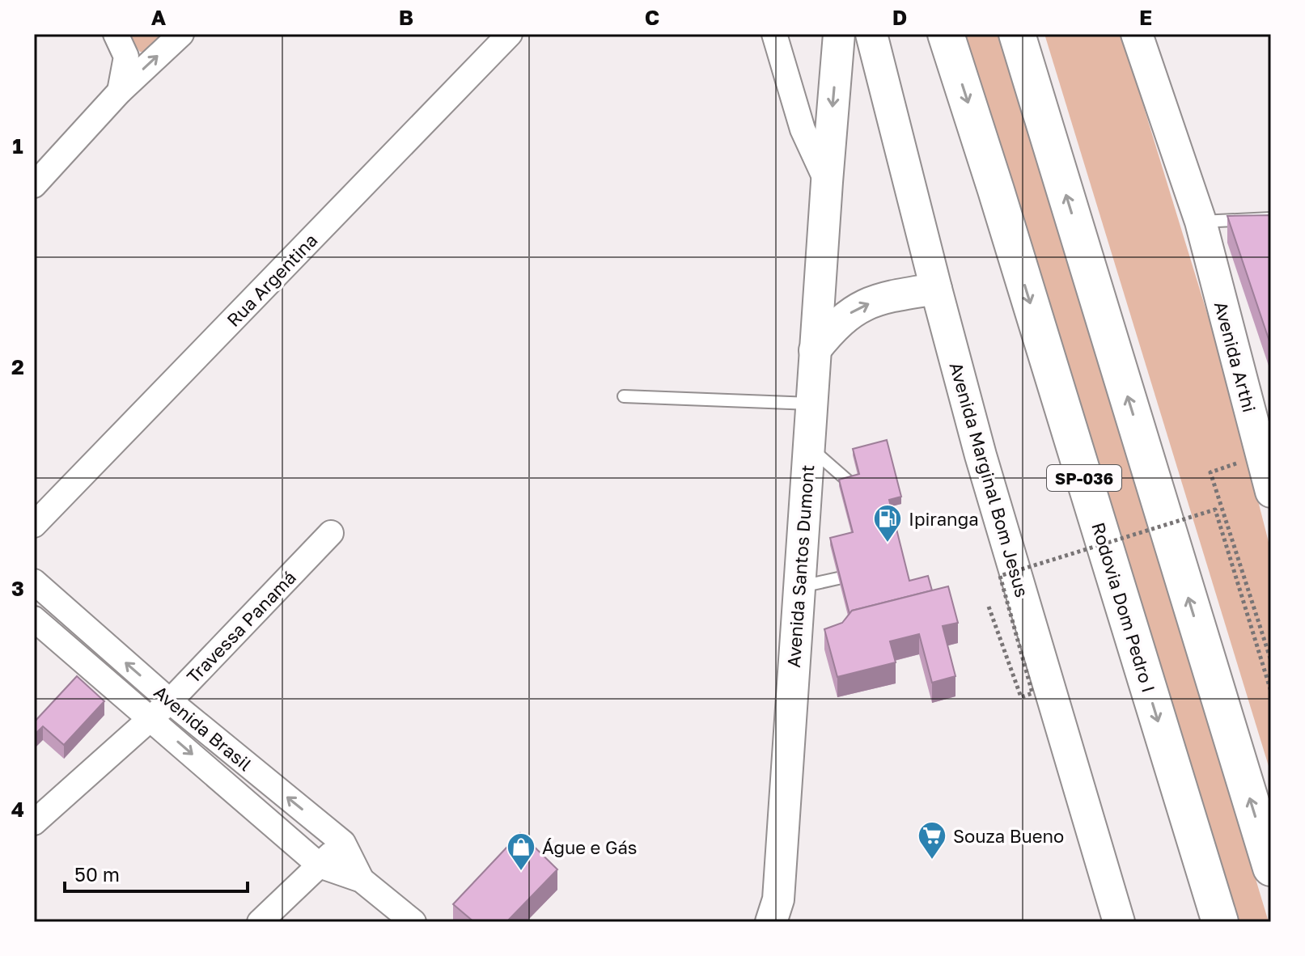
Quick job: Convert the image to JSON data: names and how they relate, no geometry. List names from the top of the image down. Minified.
{"streets":{"highway":["SP-036","Rodovia Dom Pedro I"],"street":["Rua Argentina","Avenida Arthi","Avenida Marginal Bom Jesus","Avenida Santos Dumont","Travessa Panamá","Avenida Brasil"]},"crossings":[["Travessa Panamá","Avenida Brasil"]],"places":{"fuel station":["Ipiranga"],"supermarket":["Souza Bueno"],"shop":["Águe e Gás"]},"scale_bar":"50 m","grid":{"columns":["A","B","C","D","E"],"rows":["1","2","3","4"]}}
